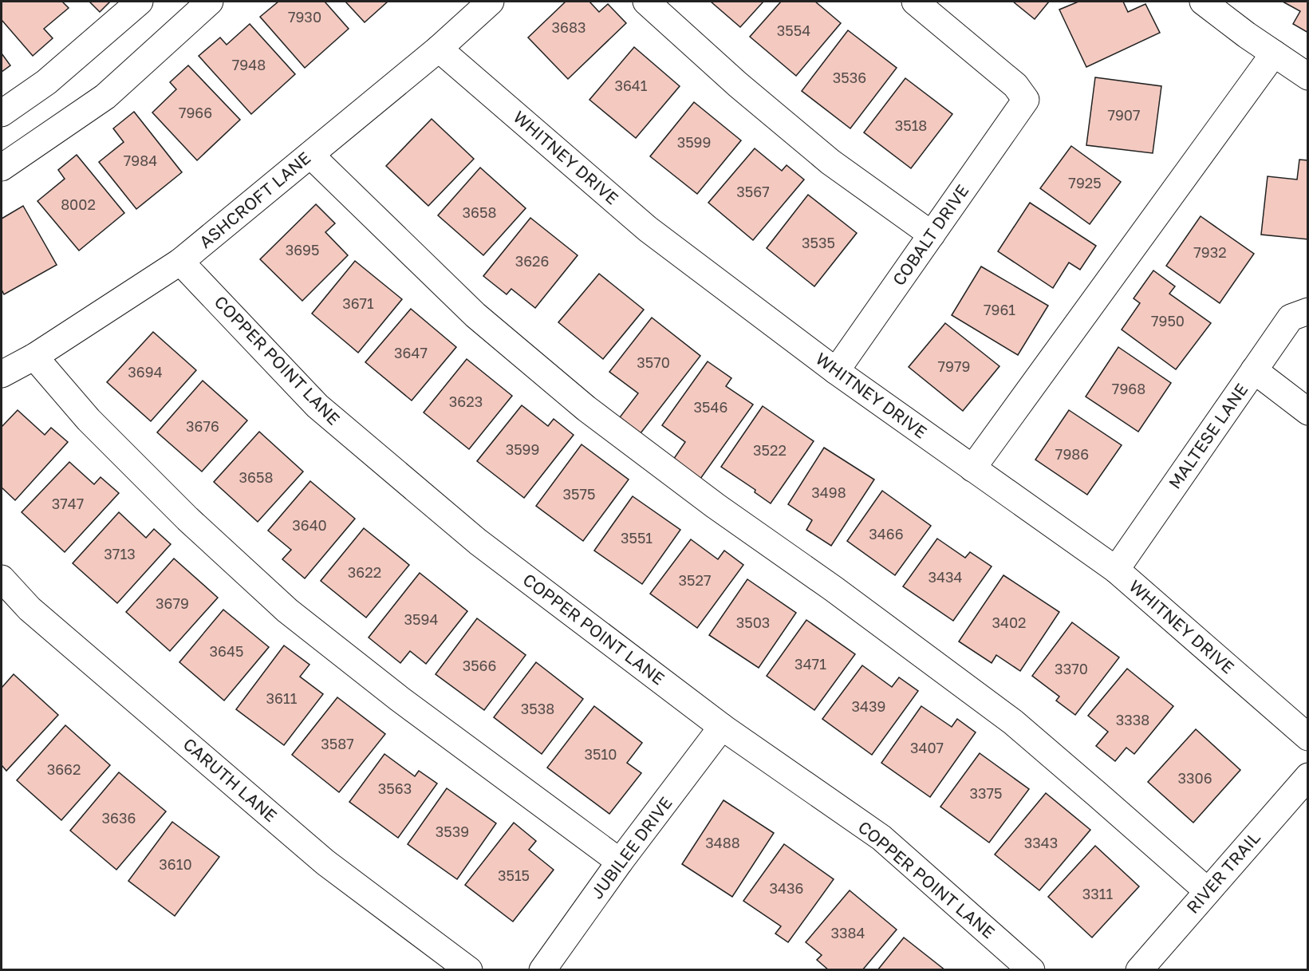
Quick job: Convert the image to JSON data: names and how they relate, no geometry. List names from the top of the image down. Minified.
{"streets":{"street":["WHITNEY DRIVE","ASHCROFT LANE","COBALT DRIVE","COPPER POINT LANE","MALTESE LANE","CARUTH LANE","JUBILEE DRIVE","RIVER TRAIL"]},"crossings":[["WHITNEY DRIVE","ASHCROFT LANE"],["WHITNEY DRIVE","COBALT DRIVE"],["WHITNEY DRIVE","MALTESE LANE"],["ASHCROFT LANE","COPPER POINT LANE"],["COPPER POINT LANE","JUBILEE DRIVE"]],"house_numbers":["7930","3683","3554","7948","3536","3641","7966","7907","3518","3599","7984","7925","3567","8002","3658","3535","3695","7932","3626","3671","7961","7950","3647","3570","7979","3694","7968","3623","3546","3676","3599","3522","7986","3658","3498","3575","3747","3640","3466","3551","3713","3622","3434","3527","3679","3594","3503","3402","3645","3471","3566","3370","3611","3439","3538","3338","3587","3407","3510","3662","3306","3563","3375","3636","3539","3488","3343","3610","3515","3436","3311","3384"]}
